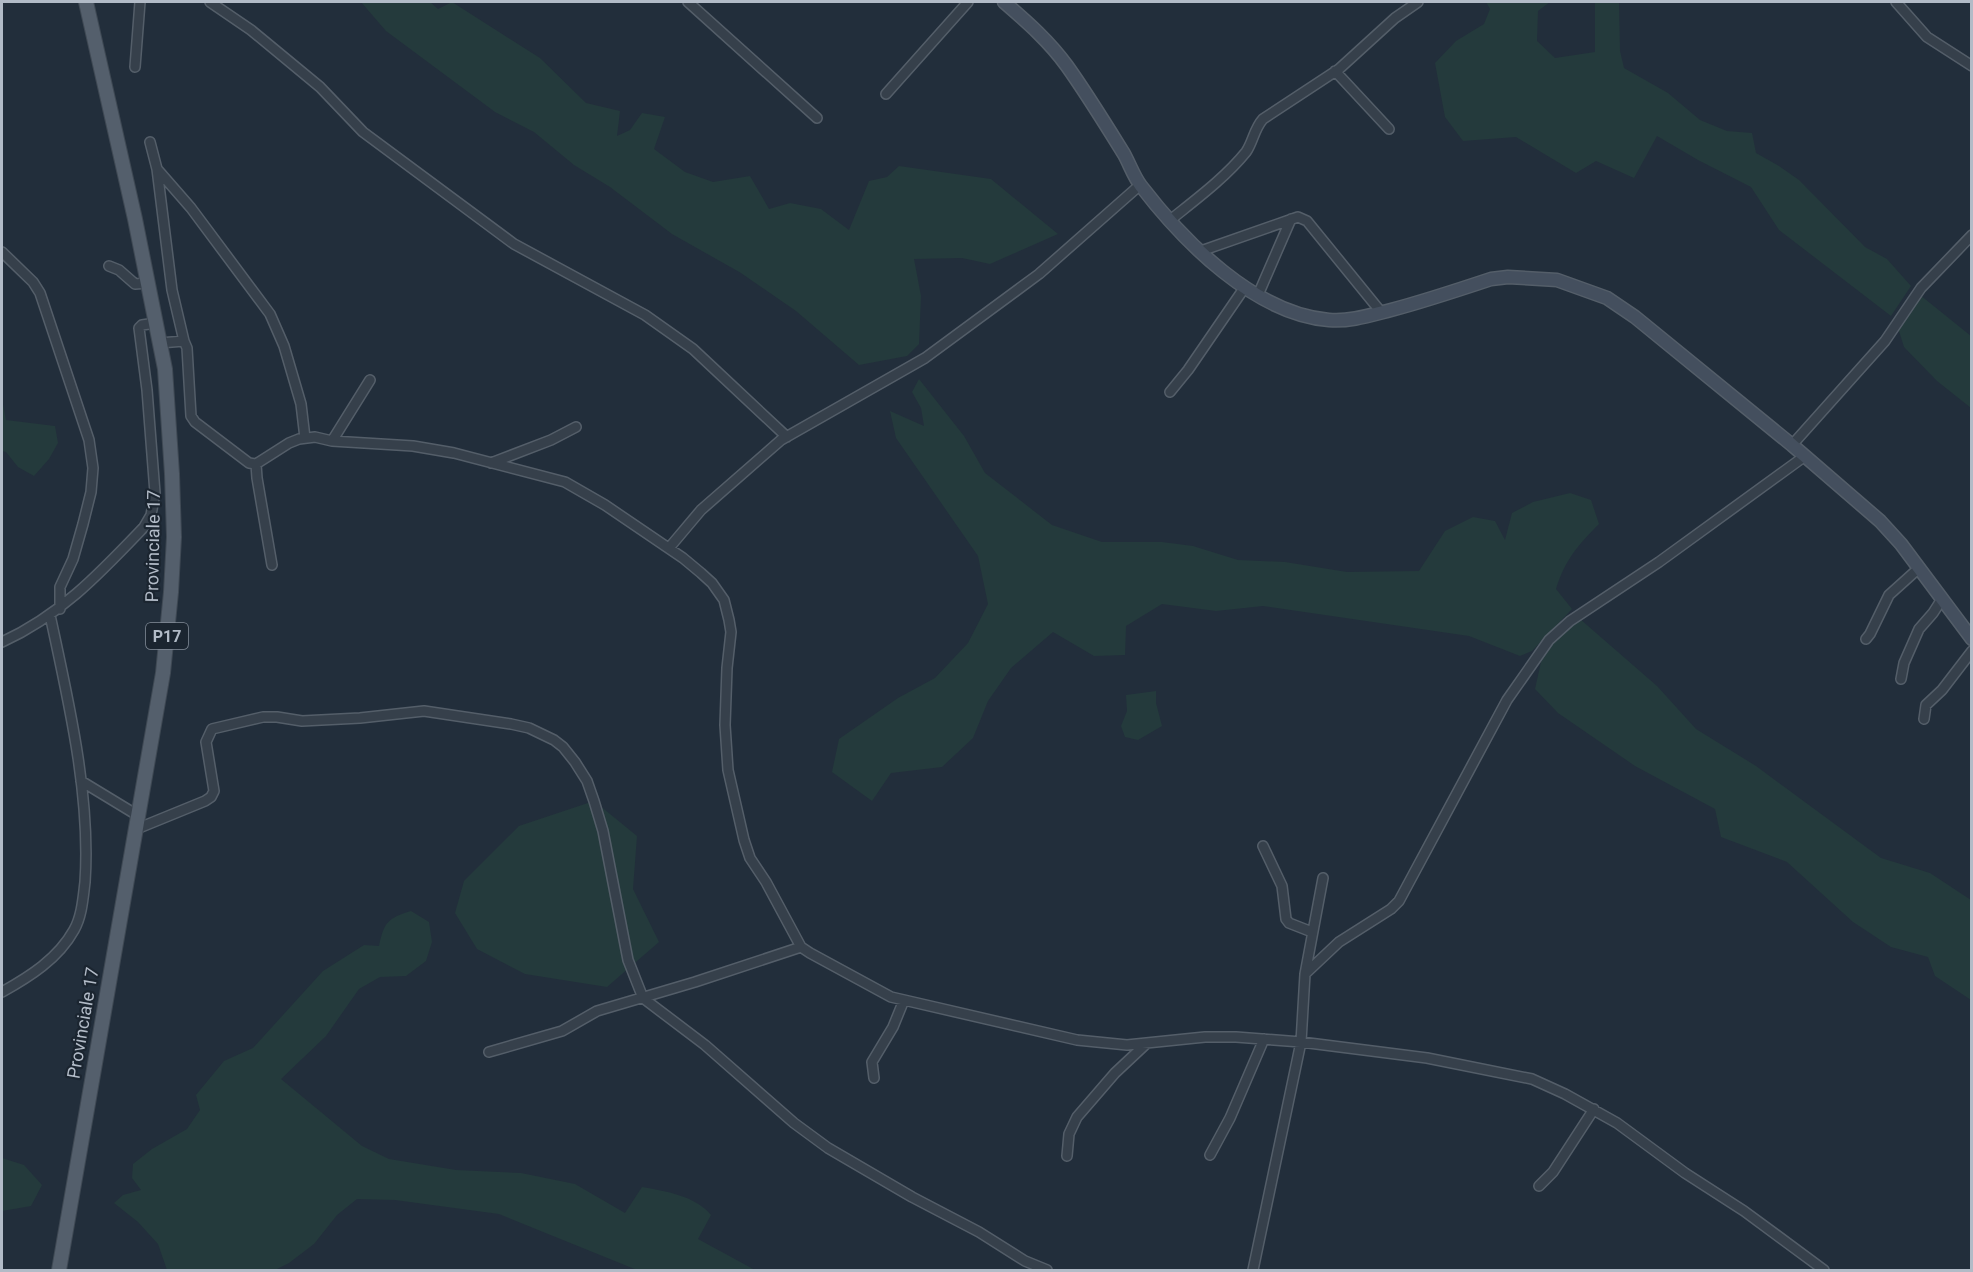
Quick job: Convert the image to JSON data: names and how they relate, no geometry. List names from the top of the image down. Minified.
{"streets":{"main road":["Provinciale 17","P17"]}}
